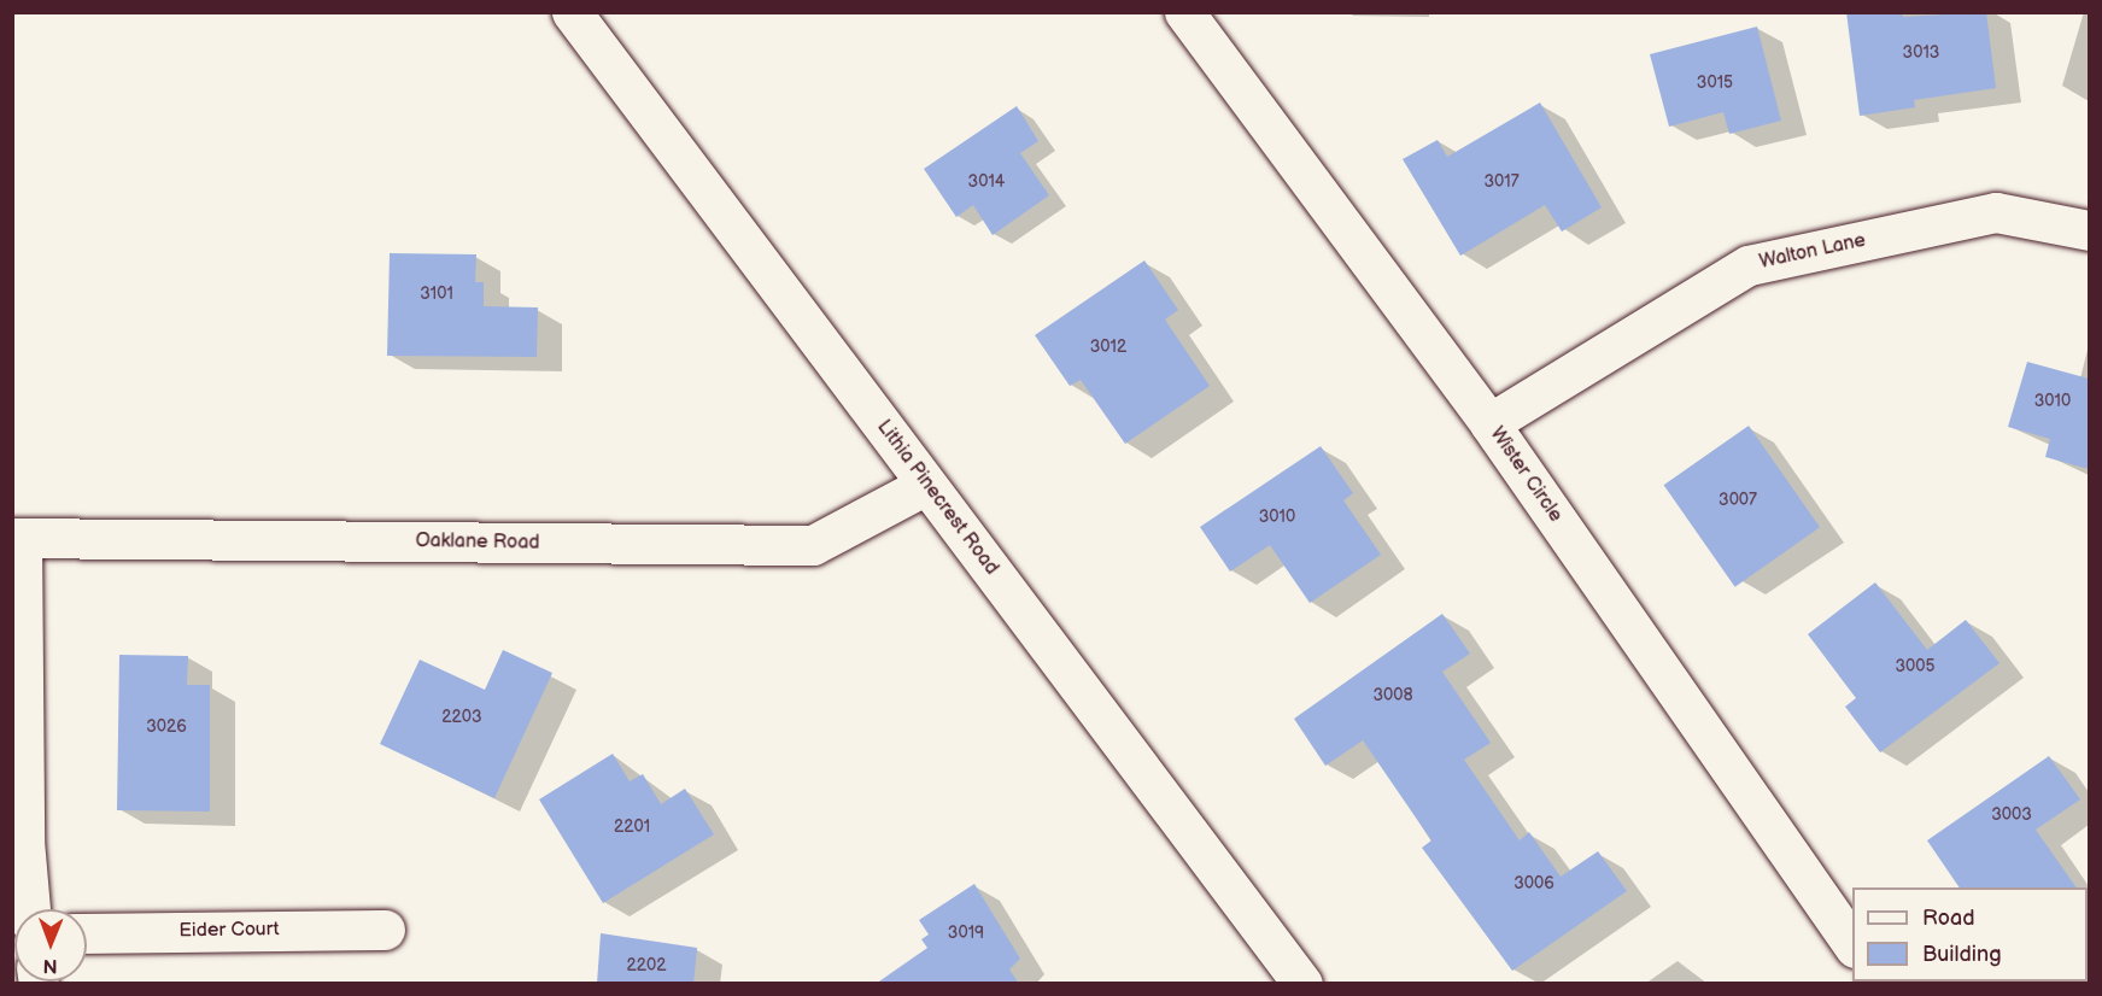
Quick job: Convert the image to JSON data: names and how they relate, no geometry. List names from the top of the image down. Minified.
{"streets":{"street":["Walton Lane","Wister Circle","Lithia Pinecrest Road","Oaklane Road","Eider Court"]},"crossings":[["Walton Lane","Wister Circle"],["Lithia Pinecrest Road","Oaklane Road"]],"house_numbers":["3013","3015","3014","3017","3101","3012","3010","3007","3010","3005","3008","2203","3026","3003","2201","3006","3019","2202"],"legend":["Road","Building"],"north":"bottom"}
